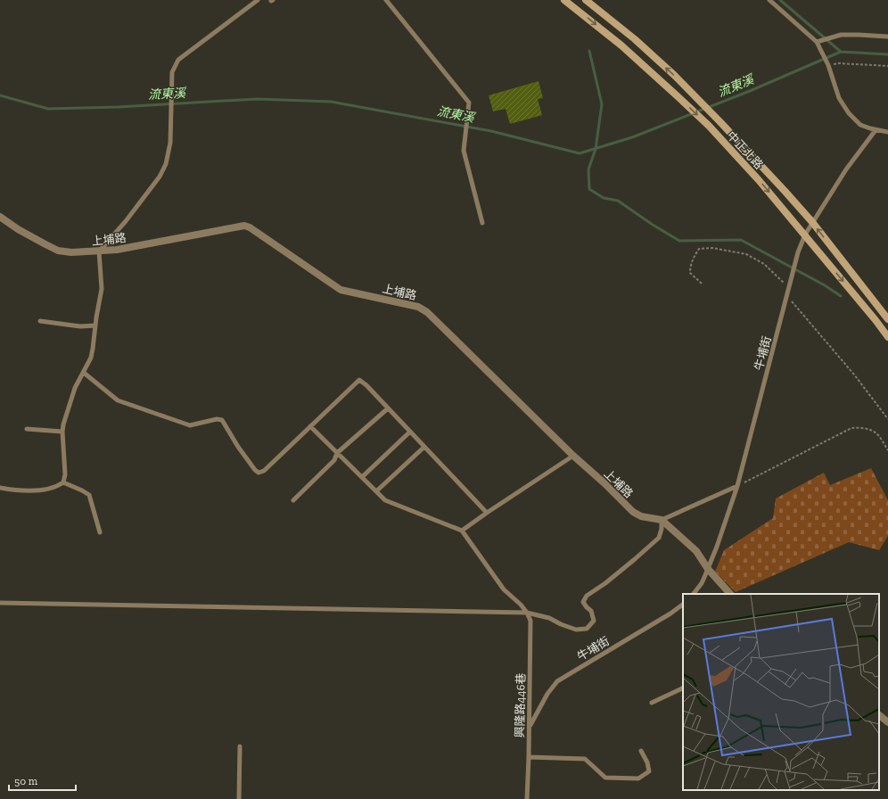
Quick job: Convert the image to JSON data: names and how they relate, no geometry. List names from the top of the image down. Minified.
{"streets":{"main road":["中正北路"],"street":["上埔路"],"lane":["牛埔街","興隆路446巷"]},"crossings":[["中正北路","牛埔街"],["牛埔街","興隆路446巷"]],"water":["流東溪"],"scale_bar":"50 m"}
